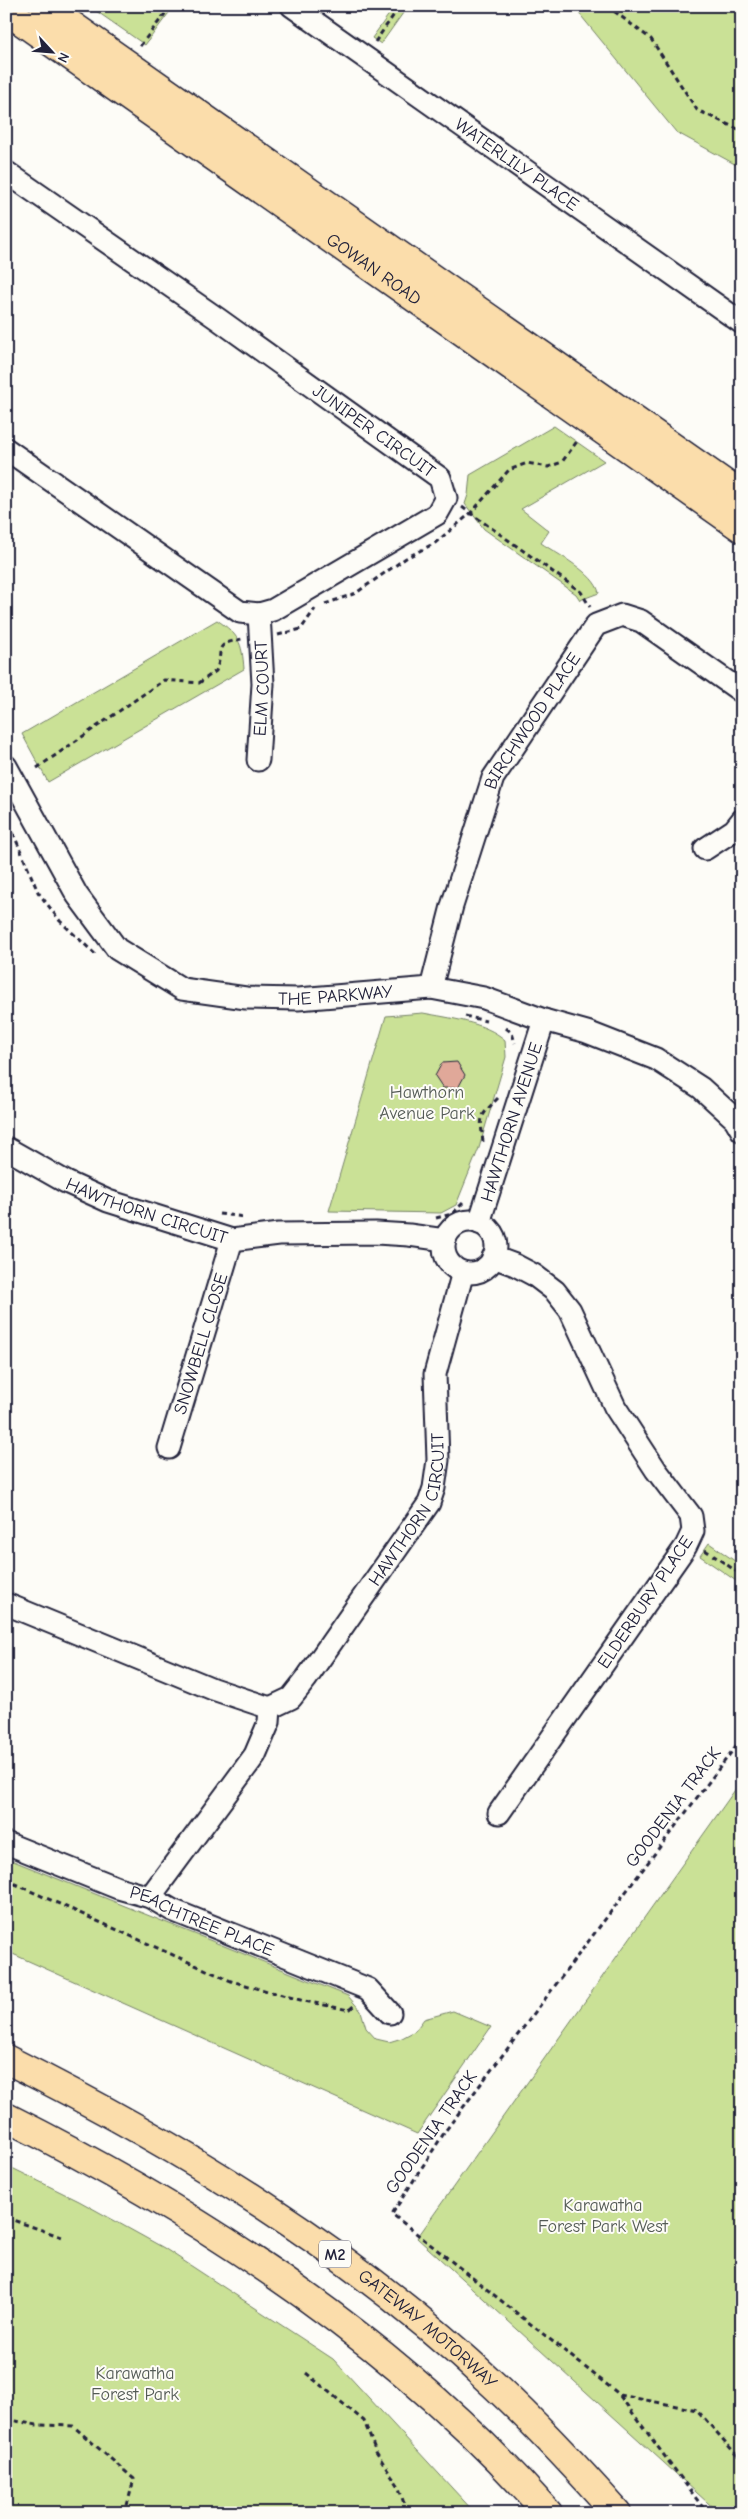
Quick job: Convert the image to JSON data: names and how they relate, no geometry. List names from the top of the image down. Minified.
{"streets":{"main road":["GOWAN ROAD","M2","GATEWAY MOTORWAY"],"street":["WATERLILY PLACE","JUNIPER CIRCUIT","ELM COURT","BIRCHWOOD PLACE","THE PARKWAY","HAWTHORN AVENUE","HAWTHORN CIRCUIT","SNOWBELL CLOSE","ELDERBURY PLACE","PEACHTREE PLACE"],"path":["GOODENIA TRACK"]},"crossings":[["JUNIPER CIRCUIT","ELM COURT"],["BIRCHWOOD PLACE","THE PARKWAY"],["THE PARKWAY","HAWTHORN AVENUE"],["HAWTHORN AVENUE","HAWTHORN CIRCUIT"],["HAWTHORN AVENUE","ELDERBURY PLACE"],["HAWTHORN CIRCUIT","SNOWBELL CLOSE"],["HAWTHORN CIRCUIT","ELDERBURY PLACE"]],"parks":["Hawthorn Avenue Park","Karawatha Forest Park West","Karawatha Forest Park"],"north":"bottom right"}
